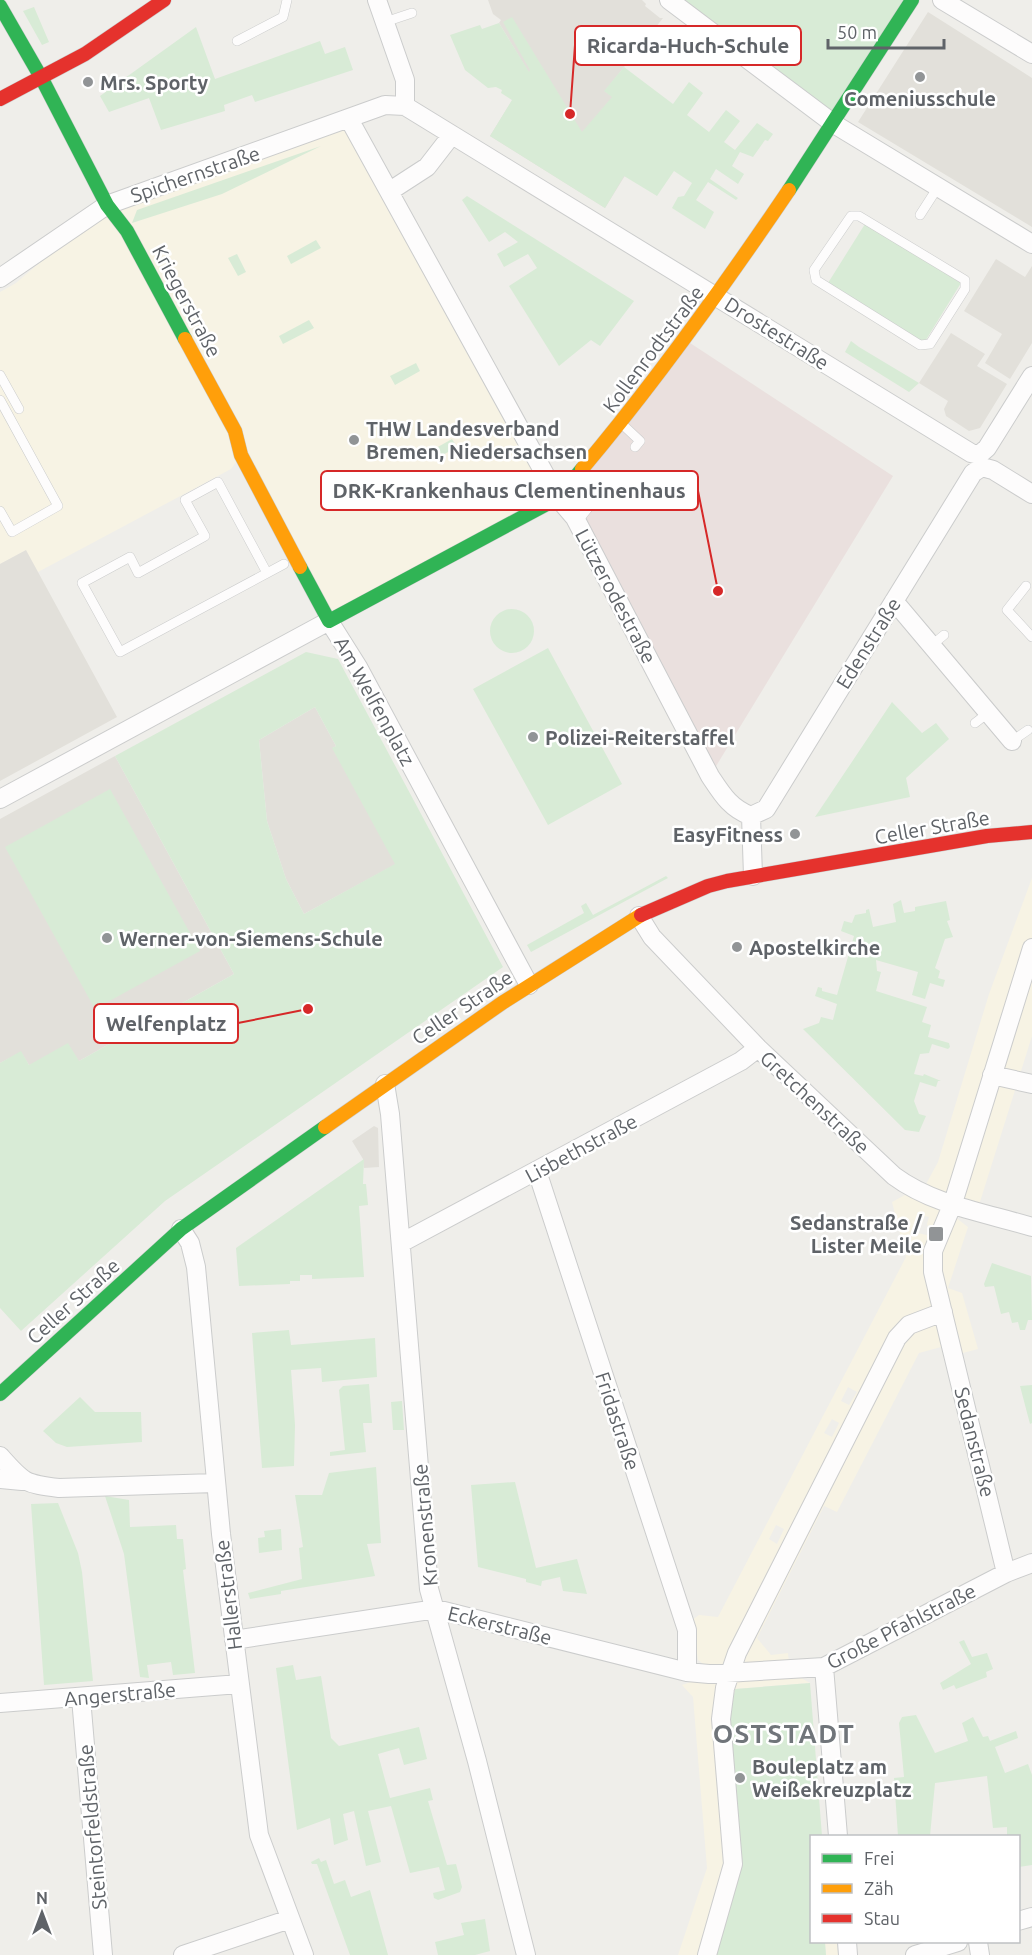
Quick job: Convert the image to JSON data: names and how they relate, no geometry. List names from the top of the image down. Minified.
{"streets":{"street":["Spichernstraße","Kriegerstraße","Drostestraße","Kollenrodtstraße","Lützerodestraße","Edenstraße","Am Welfenplatz","Celler Straße","Gretchenstraße","Lisbethstraße","Fridastraße","Sedanstraße","Kronenstraße","Hallerstraße","Eckerstraße","Große Pfahlstraße","Angerstraße","Steintorfeldstraße"]},"crossings":[["Spichernstraße","Kriegerstraße"],["Spichernstraße","Drostestraße"],["Spichernstraße","Lützerodestraße"],["Kriegerstraße","Kollenrodtstraße"],["Kriegerstraße","Am Welfenplatz"],["Drostestraße","Kollenrodtstraße"],["Drostestraße","Edenstraße"],["Kollenrodtstraße","Lützerodestraße"],["Kollenrodtstraße","Am Welfenplatz"],["Lützerodestraße","Edenstraße"],["Am Welfenplatz","Celler Straße"],["Celler Straße","Gretchenstraße"],["Celler Straße","Kronenstraße"],["Celler Straße","Hallerstraße"],["Gretchenstraße","Lisbethstraße"],["Gretchenstraße","Sedanstraße"],["Lisbethstraße","Fridastraße"],["Lisbethstraße","Kronenstraße"],["Fridastraße","Eckerstraße"],["Sedanstraße","Große Pfahlstraße"],["Kronenstraße","Eckerstraße"],["Hallerstraße","Eckerstraße"],["Hallerstraße","Angerstraße"],["Eckerstraße","Große Pfahlstraße"],["Angerstraße","Steintorfeldstraße"]],"districts":["OSTSTADT"],"places":{"other":["Comeniusschule","Mrs. Sporty","Ricarda-Huch-Schule","THW Landesverband Bremen, Niedersachsen","DRK-Krankenhaus Clementinenhaus","Polizei-Reiterstaffel","EasyFitness","Werner-von-Siemens-Schule","Apostelkirche","Welfenplatz","Bouleplatz am Weißekreuzplatz"],"transit":["Sedanstraße / Lister Meile"]},"legend":["Frei","Zäh","Stau"],"scale_bar":"50 m","north":"top"}
